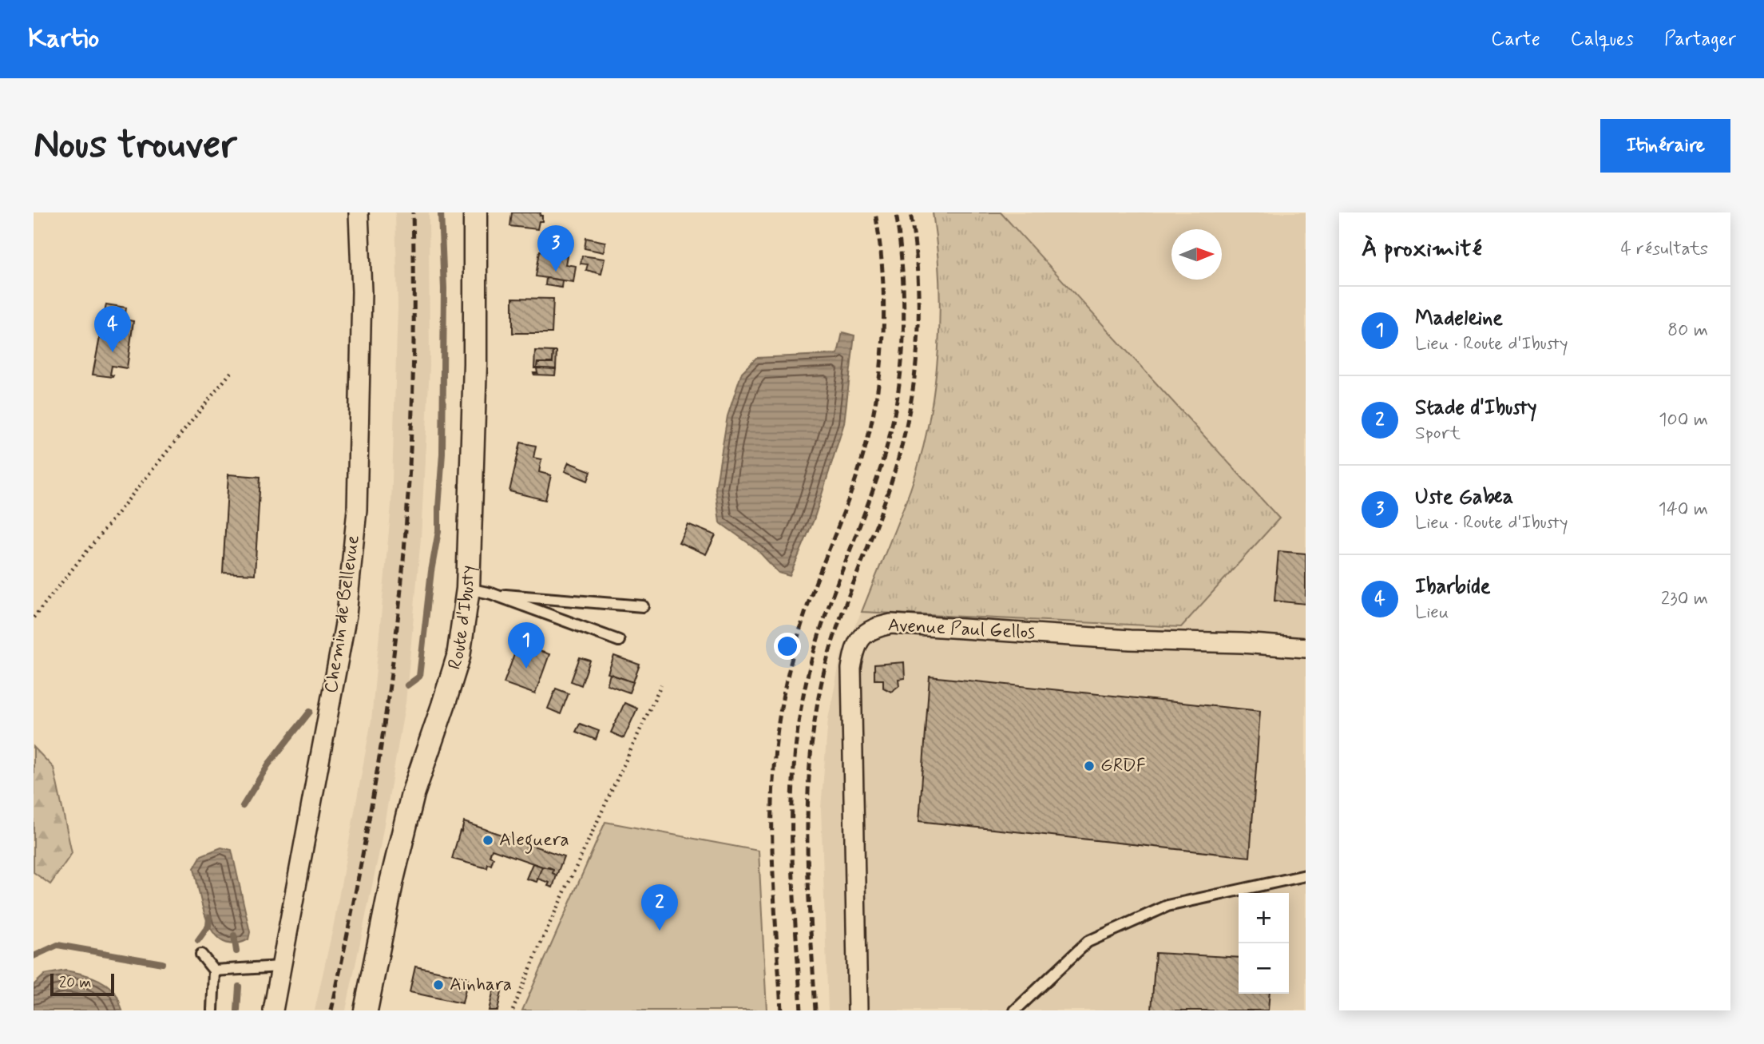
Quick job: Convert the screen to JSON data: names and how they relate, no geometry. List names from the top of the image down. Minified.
{"streets":{"street":["Chemin de Bellevue","Route d'Ibusty","Avenue Paul Gellos"]},"places":["GRDF","Aleguera","Aïnhara"],"scale_bar":"20 m","north":"right","page":{"header":"Kartio","nav":["Carte","Calques","Partager"],"buttons":"Itinéraire","title":"Nous trouver","heading":["À proximité","4 résultats"],"pins":["3","4","1","2"],"list":[{"mark":"1","name":"Madeleine","note":"Lieu · Route d'Ibusty","value":"80 m"},{"mark":"2","name":"Stade d'Ibusty","note":"Sport","value":"100 m"},{"mark":"3","name":"Uste Gabea","note":"Lieu · Route d'Ibusty","value":"140 m"},{"mark":"4","name":"Ibarbide","note":"Lieu","value":"230 m"}],"map_buttons":["+","−"],"scale":"20 m"}}
